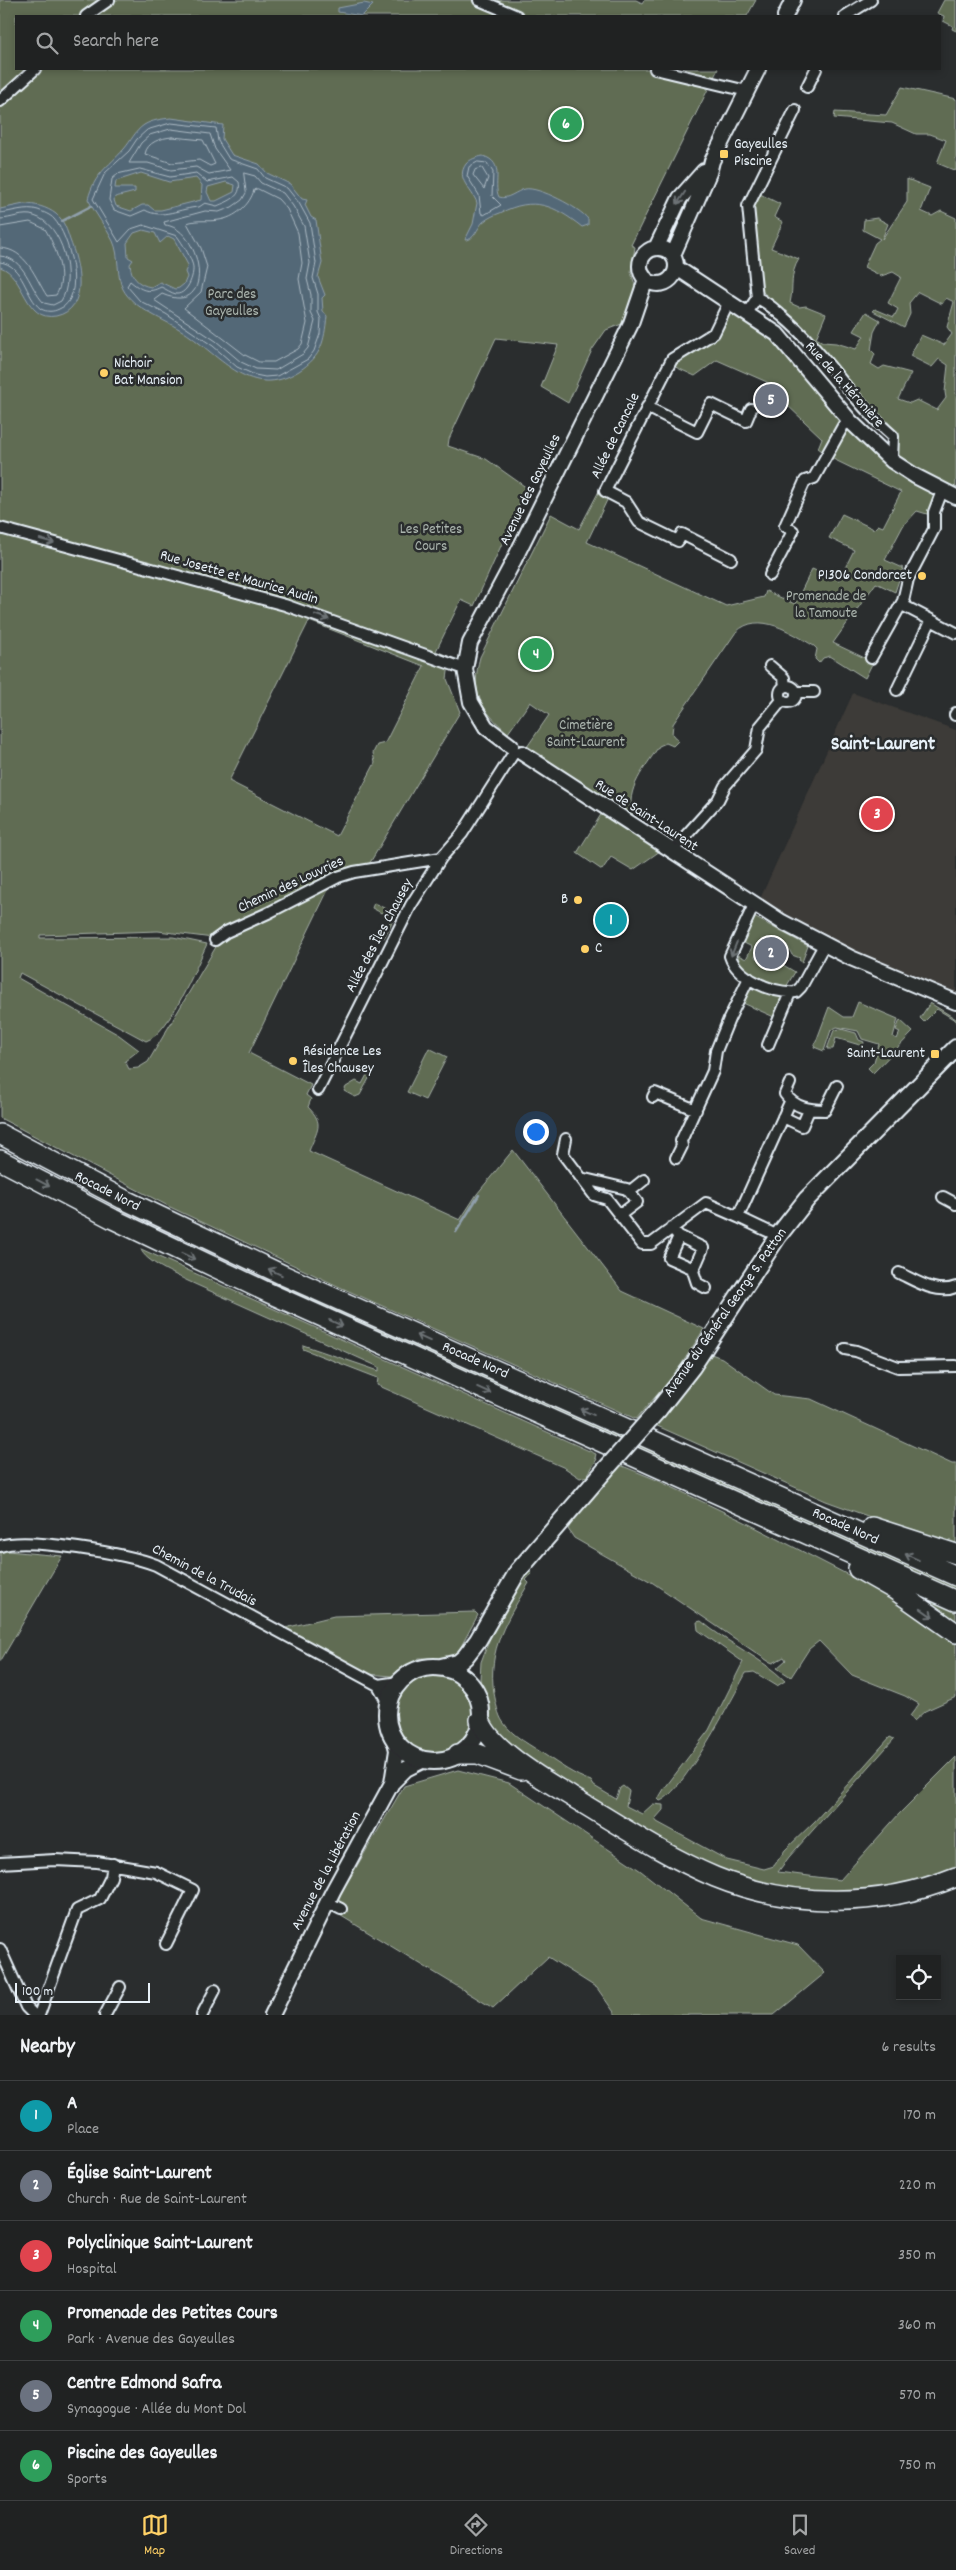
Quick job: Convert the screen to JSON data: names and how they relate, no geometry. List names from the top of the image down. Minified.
{"streets":{"highway":["Rocade Nord"],"main road":["Avenue du Général George S. Patton"],"street":["Rue de la Héronière","Allée de Cancale","Avenue des Gayeulles","Rue Josette et Maurice Audin","Rue de Saint-Laurent","Chemin des Louvries","Allée des Îles Chausey","Chemin de la Trudais","Avenue de la Libération"]},"crossings":[["Rue de la Héronière","Allée de Cancale"],["Rue de la Héronière","Avenue des Gayeulles"],["Avenue des Gayeulles","Rue Josette et Maurice Audin"],["Avenue des Gayeulles","Rue de Saint-Laurent"],["Rue Josette et Maurice Audin","Rue de Saint-Laurent"],["Rue de Saint-Laurent","Allée des Îles Chausey"],["Chemin des Louvries","Allée des Îles Chausey"],["Avenue du Général George S. Patton","Avenue de la Libération"]],"one_way":["Rue Josette et Maurice Audin"],"districts":["Saint-Laurent"],"parks":["Parc des Gayeulles","Les Petites Cours","Promenade de la Tamoute","Cimetière Saint-Laurent"],"places":{"transit":["Gayeulles Piscine","Saint-Laurent"],"other":["Nichoir Bat Mansion","P1306 Condorcet","B","C","Résidence Les Îles Chausey"]},"scale_bar":"100 m","page":{"search":"Search here","pins":["6","5","4","3","1","2"],"scale":"100 m","heading":["Nearby","6 results"],"list":[{"mark":"1","name":"A","note":"Place","value":"170 m"},{"mark":"2","name":"Église Saint-Laurent","note":"Church · Rue de Saint-Laurent","value":"220 m"},{"mark":"3","name":"Polyclinique Saint-Laurent","note":"Hospital","value":"350 m"},{"mark":"4","name":"Promenade des Petites Cours","note":"Park · Avenue des Gayeulles","value":"360 m"},{"mark":"5","name":"Centre Edmond Safra","note":"Synagogue · Allée du Mont Dol","value":"570 m"},{"mark":"6","name":"Piscine des Gayeulles","note":"Sports","value":"750 m"}],"nav":["Map","Directions","Saved"]}}
